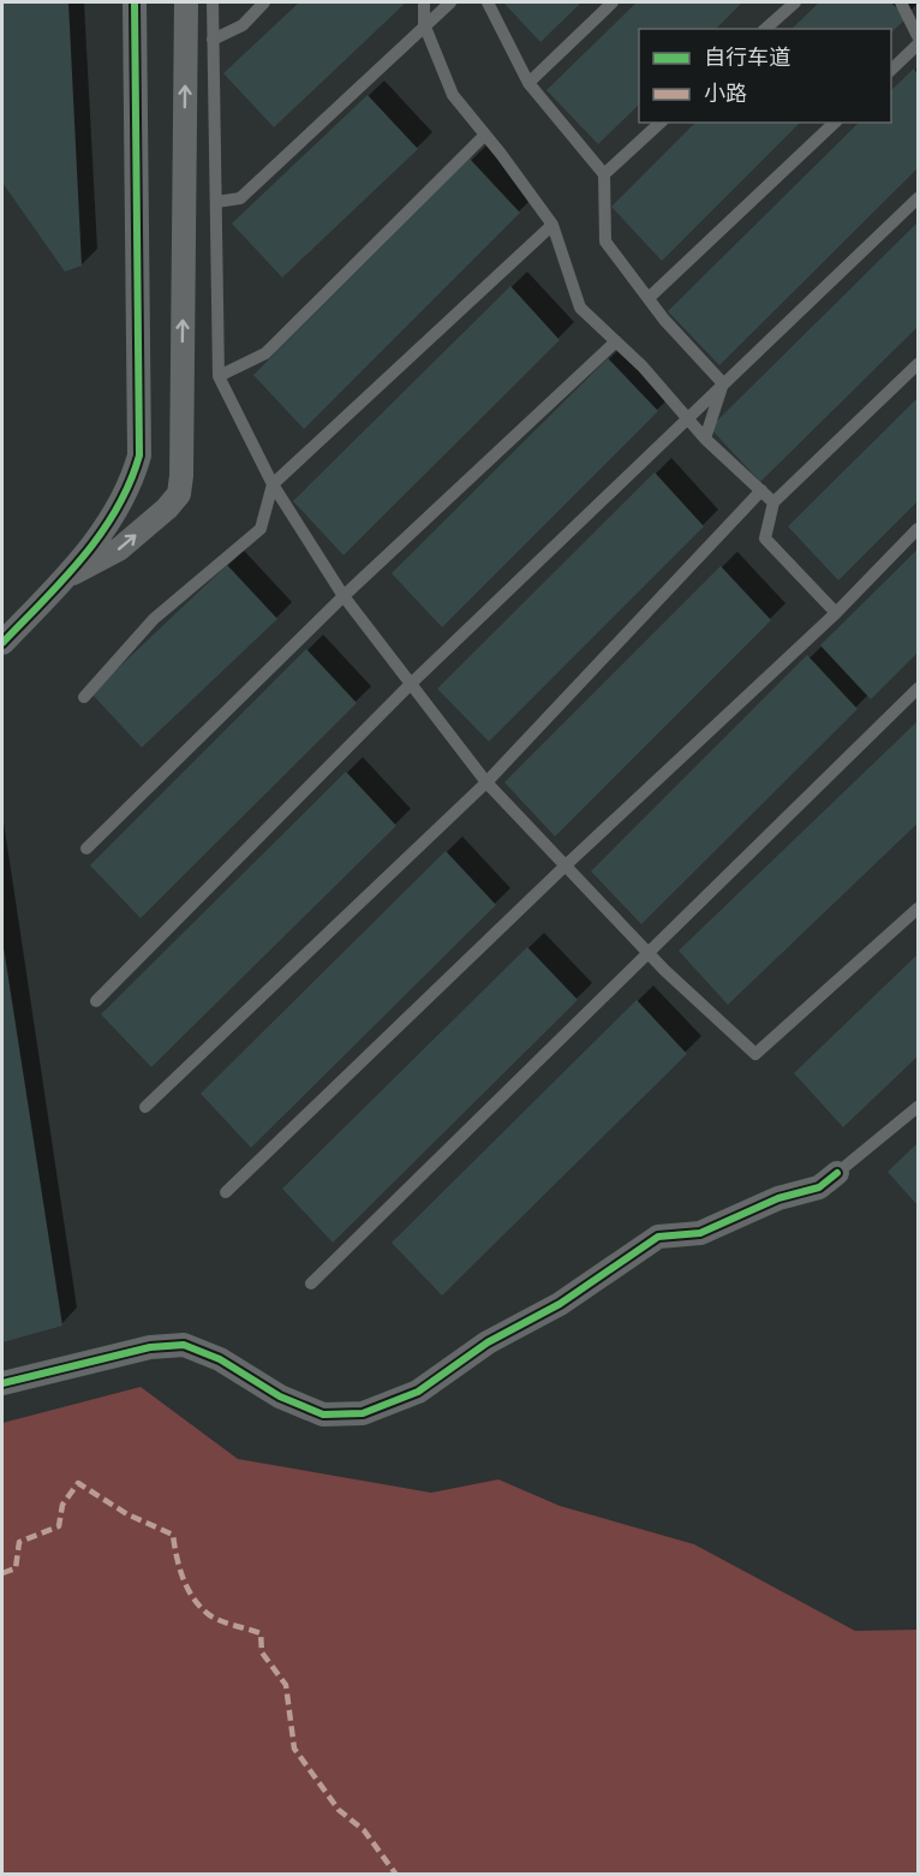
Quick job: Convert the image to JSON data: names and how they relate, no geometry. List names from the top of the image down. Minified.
{"legend":["自行车道","小路"]}
